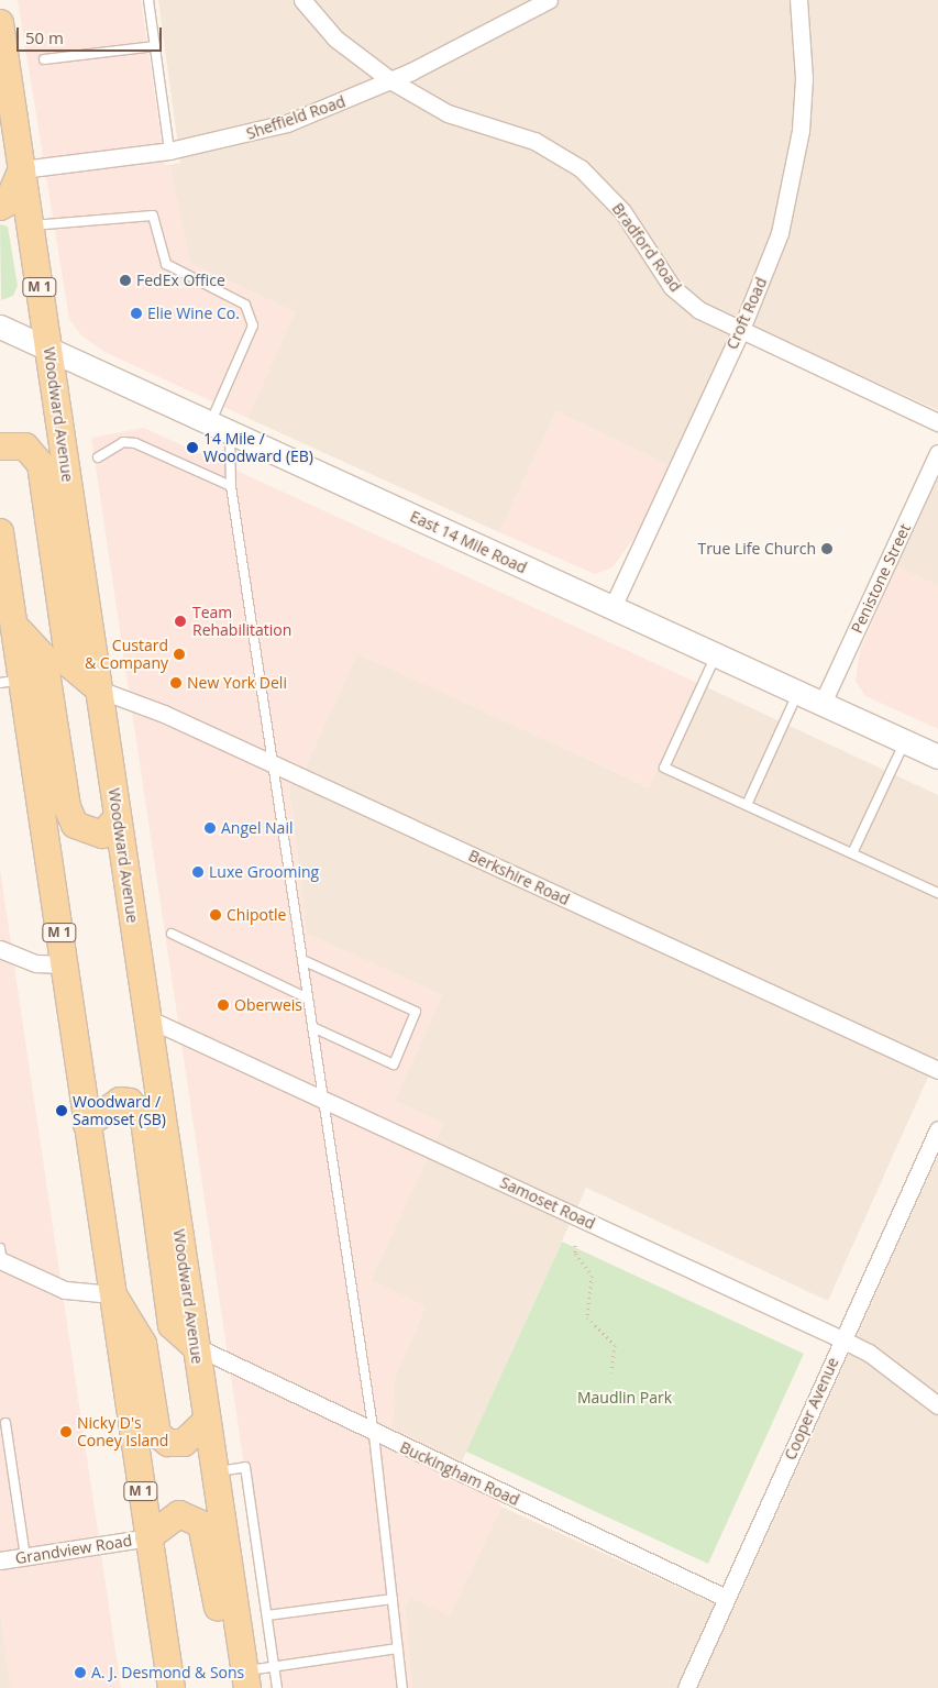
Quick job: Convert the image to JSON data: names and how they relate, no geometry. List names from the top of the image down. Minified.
{"streets":{"main road":["M 1","Woodward Avenue","East 14 Mile Road"],"street":["Sheffield Road","Bradford Road","Croft Road","Penistone Street","Berkshire Road","Samoset Road","Cooper Avenue","Buckingham Road","Grandview Road"]},"crossings":[["Sheffield Road","Bradford Road"],["Sheffield Road","Woodward Avenue"],["Bradford Road","Croft Road"],["M 1","Grandview Road"],["Croft Road","East 14 Mile Road"],["Woodward Avenue","East 14 Mile Road"],["Woodward Avenue","Berkshire Road"],["Woodward Avenue","Samoset Road"],["Woodward Avenue","Buckingham Road"],["East 14 Mile Road","Penistone Street"],["Samoset Road","Cooper Avenue"],["Cooper Avenue","Buckingham Road"]],"parks":["Maudlin Park"],"places":["FedEx Office","Elie Wine Co.","14 Mile / Woodward (EB)","True Life Church","Team Rehabilitation","Custard & Company","New York Deli","Angel Nail","Luxe Grooming","Chipotle","Oberweis","Woodward / Samoset (SB)","Nicky D's Coney Island","A. J. Desmond & Sons"],"scale_bar":"50 m"}
